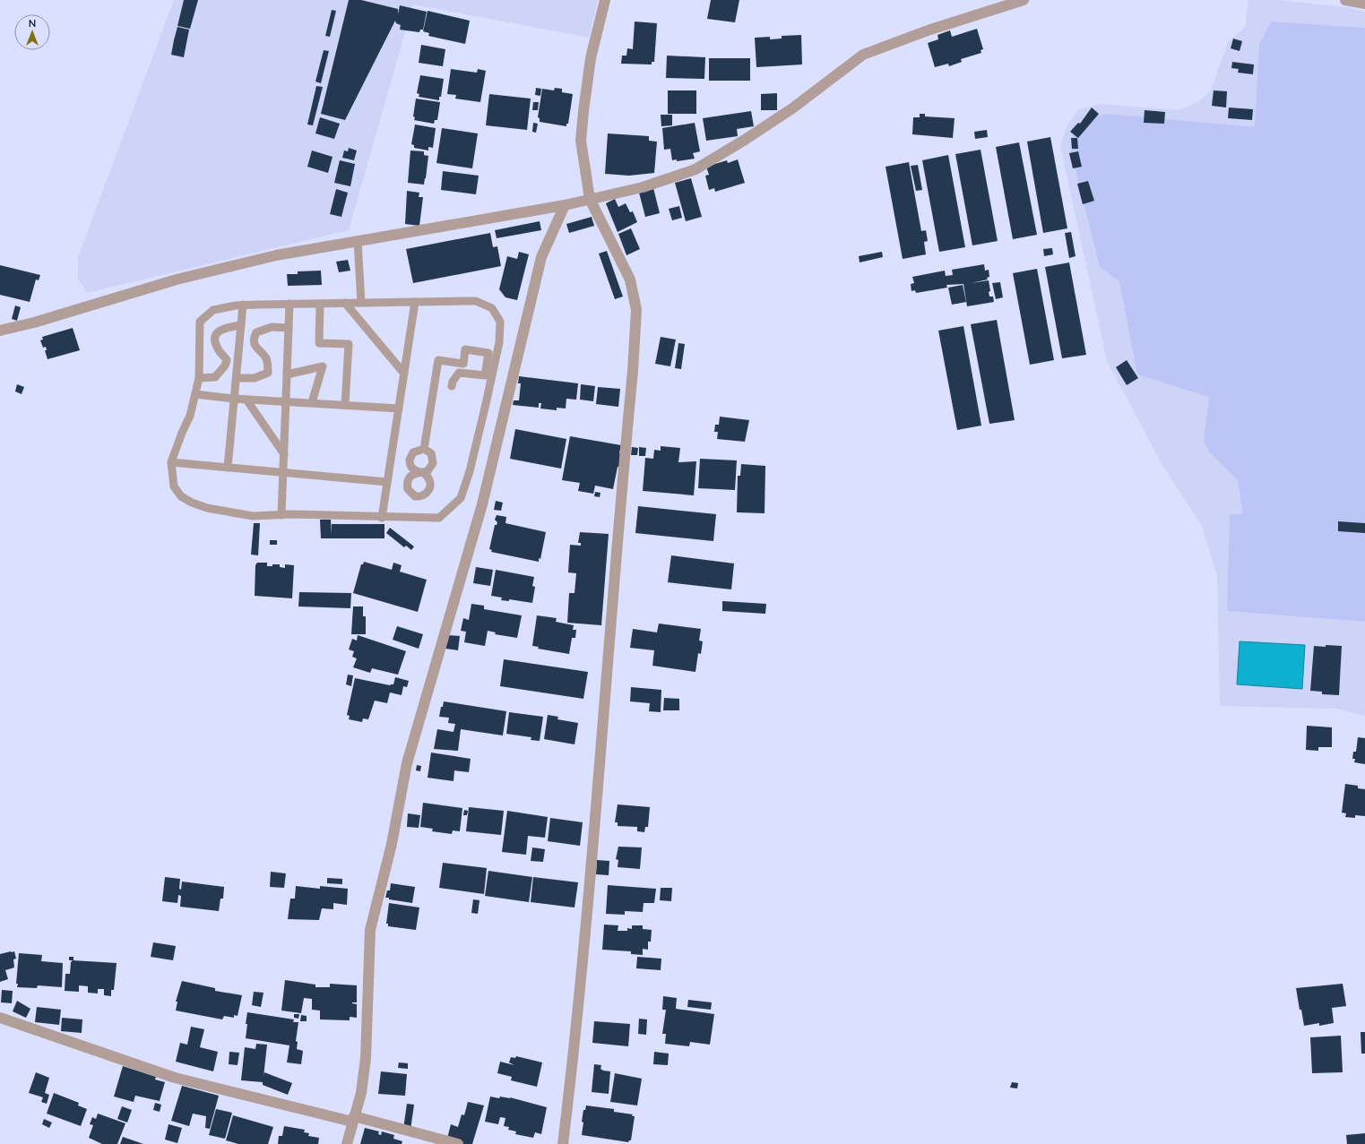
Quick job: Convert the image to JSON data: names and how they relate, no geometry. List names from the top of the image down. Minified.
{"north":"top"}
